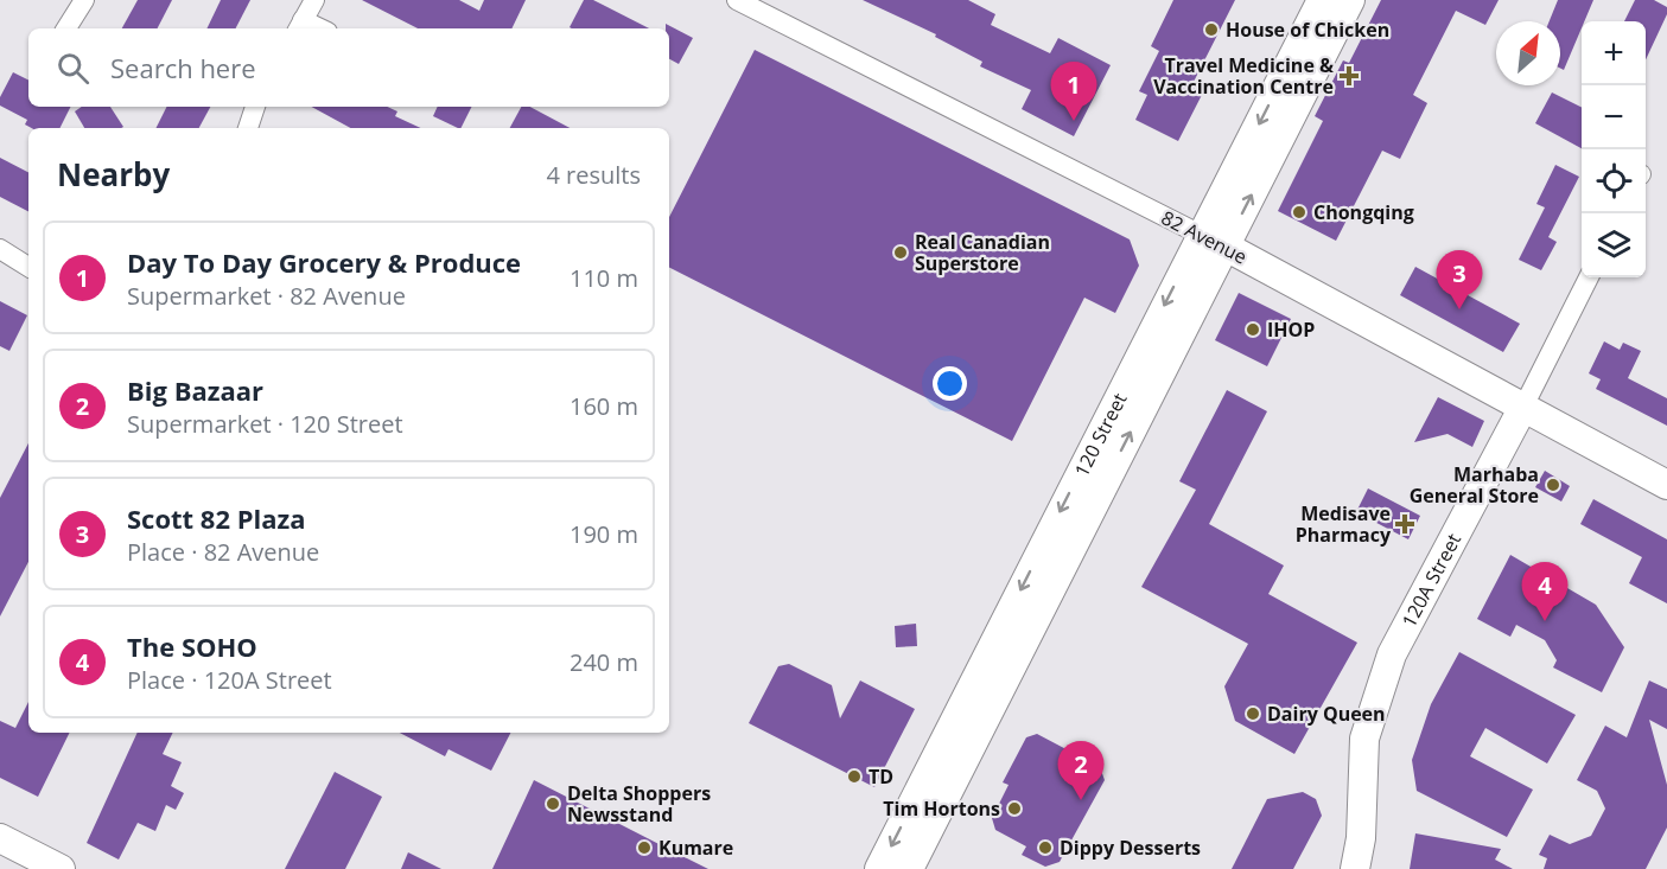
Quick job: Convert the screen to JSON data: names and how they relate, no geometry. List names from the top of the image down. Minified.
{"streets":{"main road":["82 Avenue","120 Street","120A Street"]},"crossings":[["82 Avenue","120 Street"],["82 Avenue","120A Street"]],"places":{"other":["House of Chicken","Chongqing","Real Canadian Superstore","IHOP","Marhaba General Store","Dairy Queen","TD","Delta Shoppers Newsstand","Tim Hortons","Kumare","Dippy Desserts"],"health":["Travel Medicine & Vaccination Centre","Medisave Pharmacy"]},"north":"top right","page":{"map_buttons":["+","−"],"search":"Search here","pins":["1","3","4","2"],"heading":["Nearby","4 results"],"list":[{"mark":"1","name":"Day To Day Grocery & Produce","note":"Supermarket · 82 Avenue","value":"110 m"},{"mark":"2","name":"Big Bazaar","note":"Supermarket · 120 Street","value":"160 m"},{"mark":"3","name":"Scott 82 Plaza","note":"Place · 82 Avenue","value":"190 m"},{"mark":"4","name":"The SOHO","note":"Place · 120A Street","value":"240 m"}]}}
